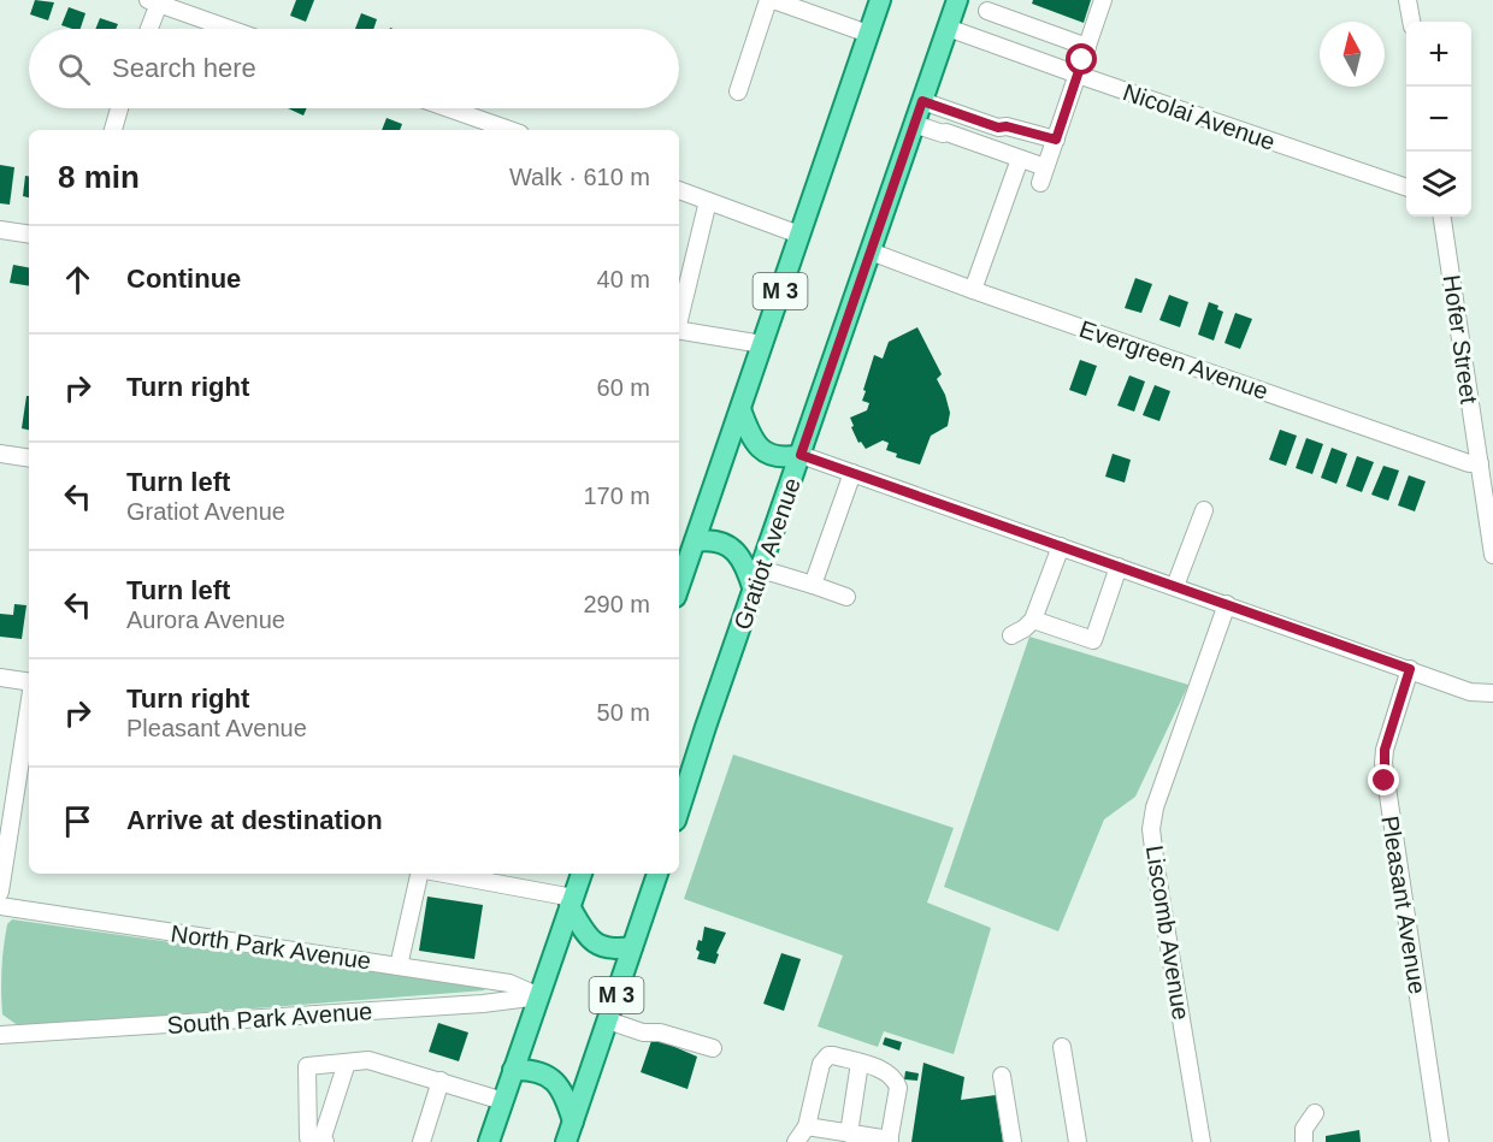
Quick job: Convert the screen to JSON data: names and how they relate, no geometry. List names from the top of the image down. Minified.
{"streets":{"main road":["M 3","Gratiot Avenue"],"street":["Nicolai Avenue","Hofer Street","Evergreen Avenue","Pleasant Avenue","Liscomb Avenue","North Park Avenue","South Park Avenue"]},"crossings":[["Nicolai Avenue","Gratiot Avenue"],["Hofer Street","Evergreen Avenue"],["Evergreen Avenue","Gratiot Avenue"],["North Park Avenue","South Park Avenue"]],"north":"top","page":{"map_buttons":["+","−"],"search":"Search here","heading":["8 min","Walk · 610 m"],"list":[["Continue","40 m"],["Turn right","60 m"],["Turn left","Gratiot Avenue","170 m"],["Turn left","Aurora Avenue","290 m"],["Turn right","Pleasant Avenue","50 m"],"Arrive at destination"]}}
